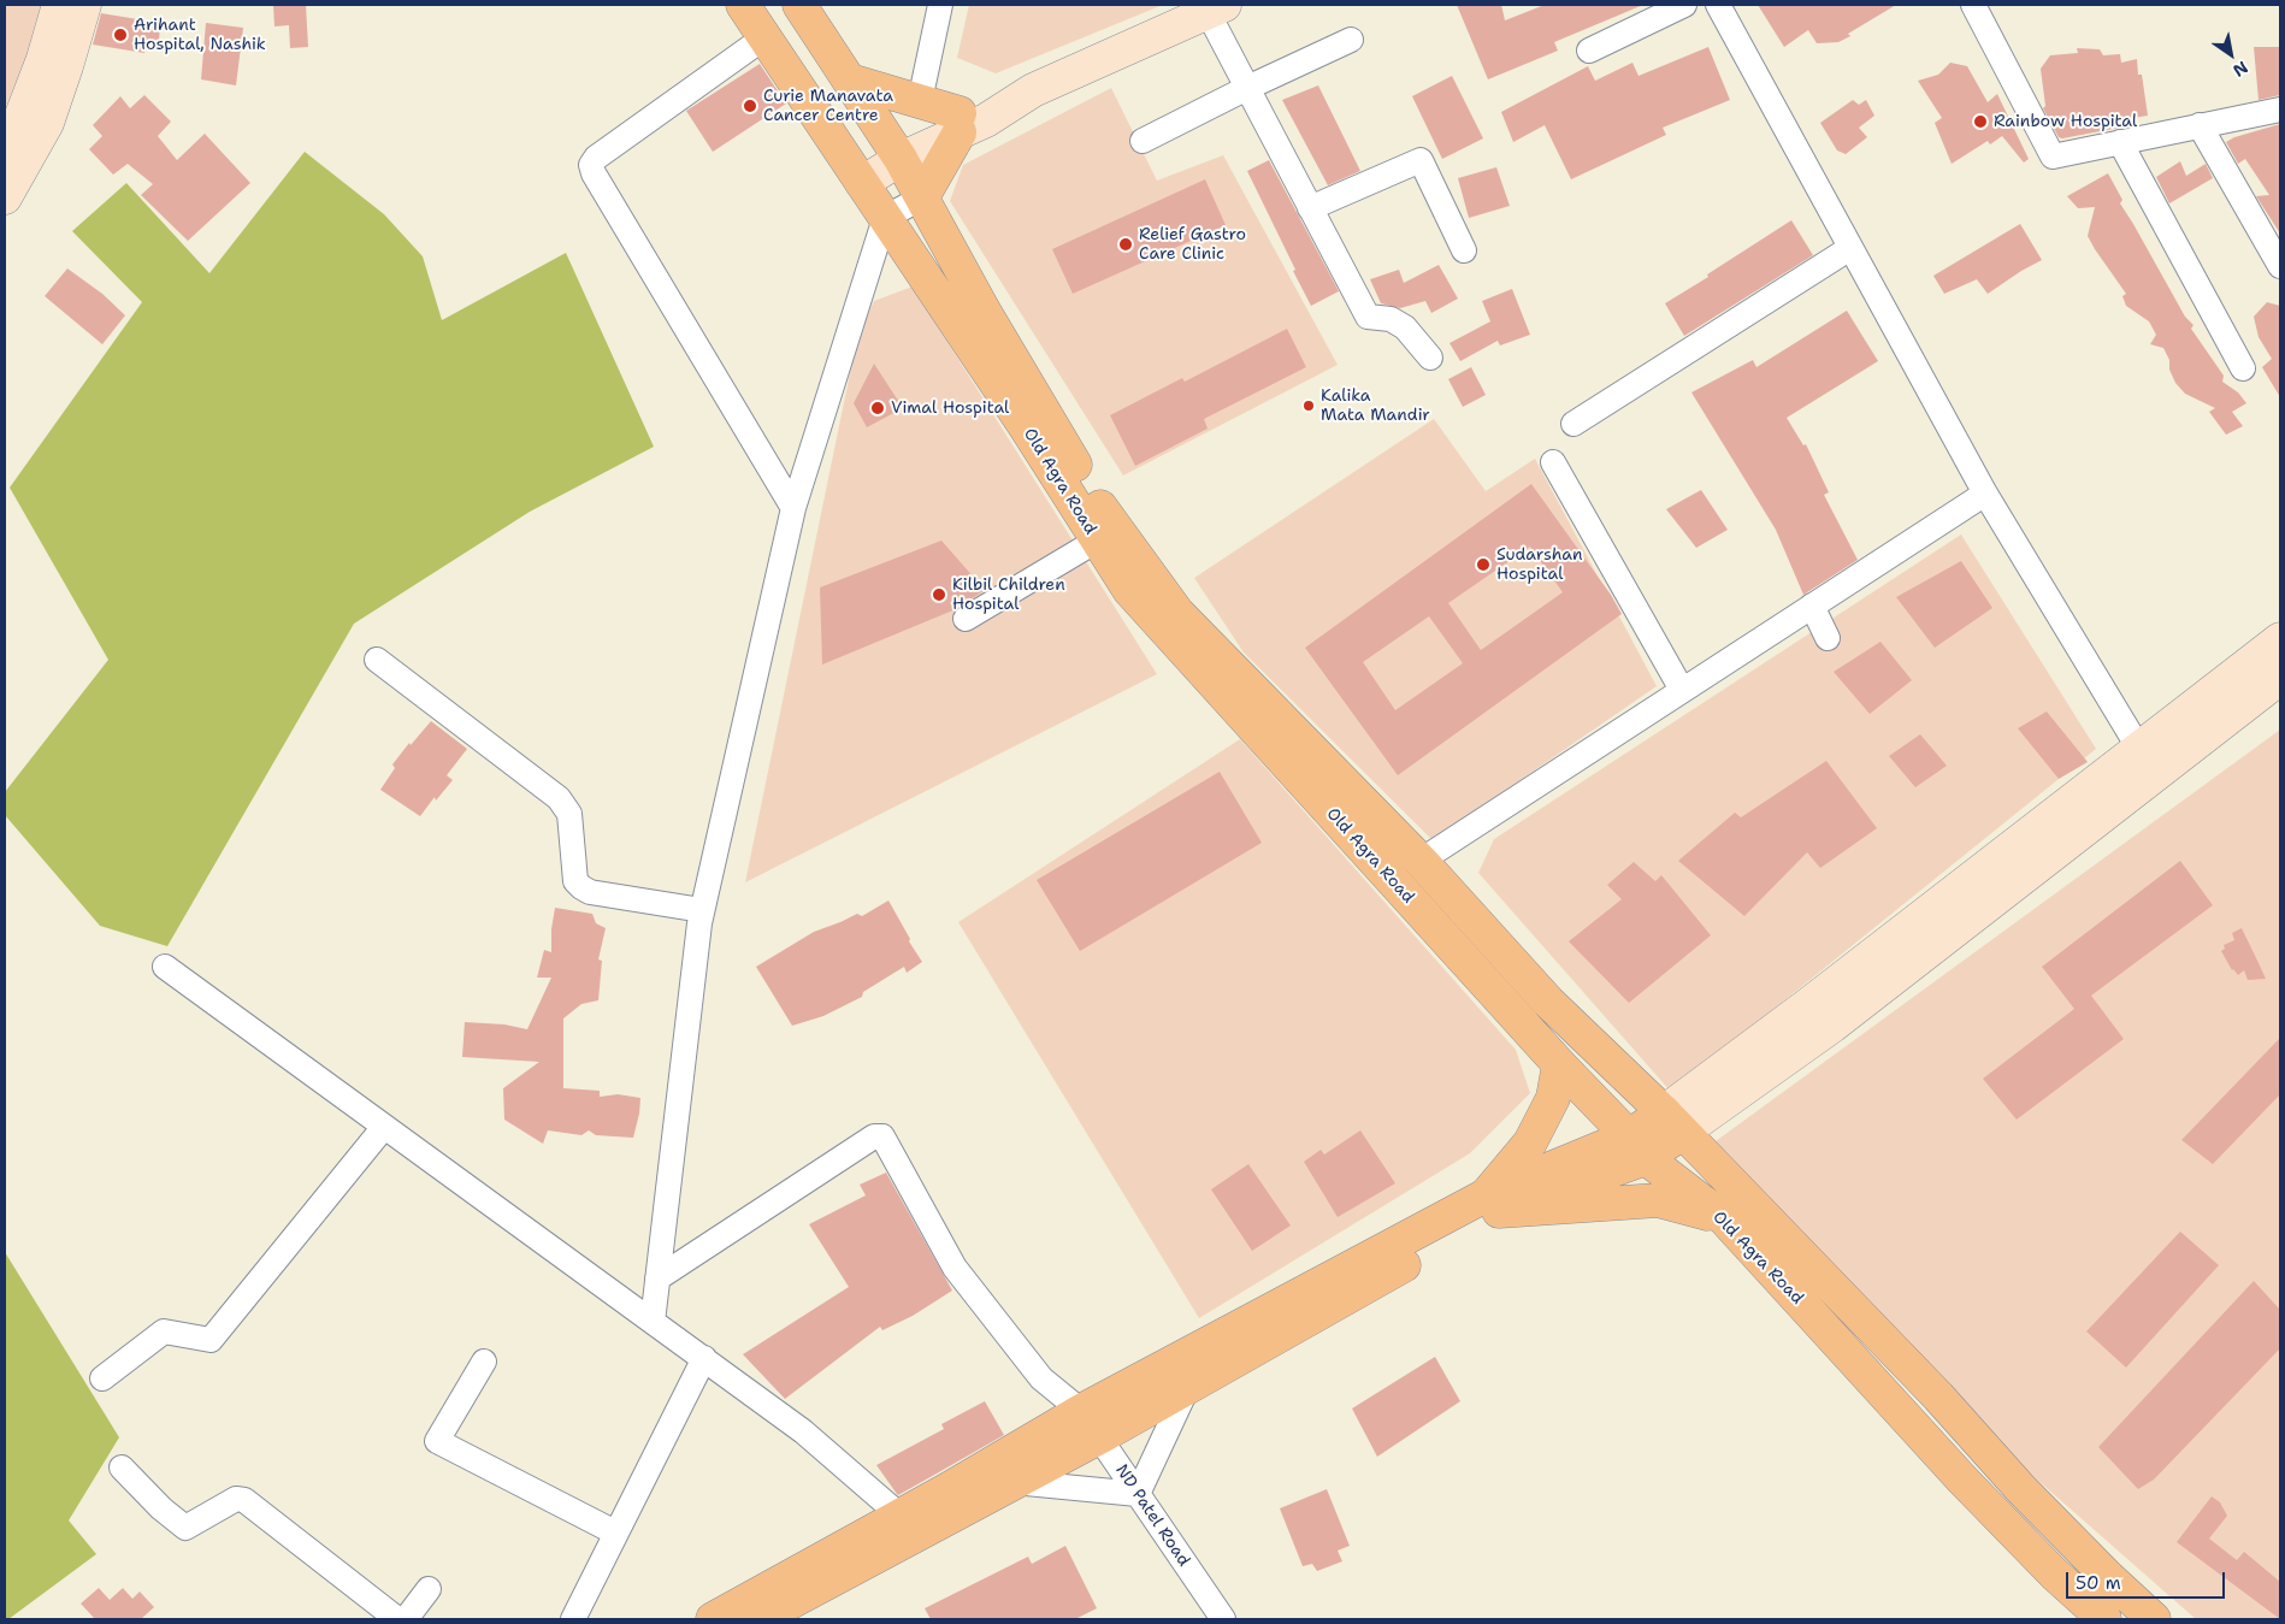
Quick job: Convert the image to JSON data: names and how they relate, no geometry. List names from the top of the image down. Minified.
{"streets":{"main road":["Old Agra Road"],"street":["ND Patel Road"]},"places":["Arihant Hospital, Nashik","Curie Manavata Cancer Centre","Rainbow Hospital","Relief Gastro Care Clinic","Kalika Mata Mandir","Vimal Hospital","Sudarshan Hospital","Kilbil Children Hospital"],"scale_bar":"50 m","north":"bottom right"}
